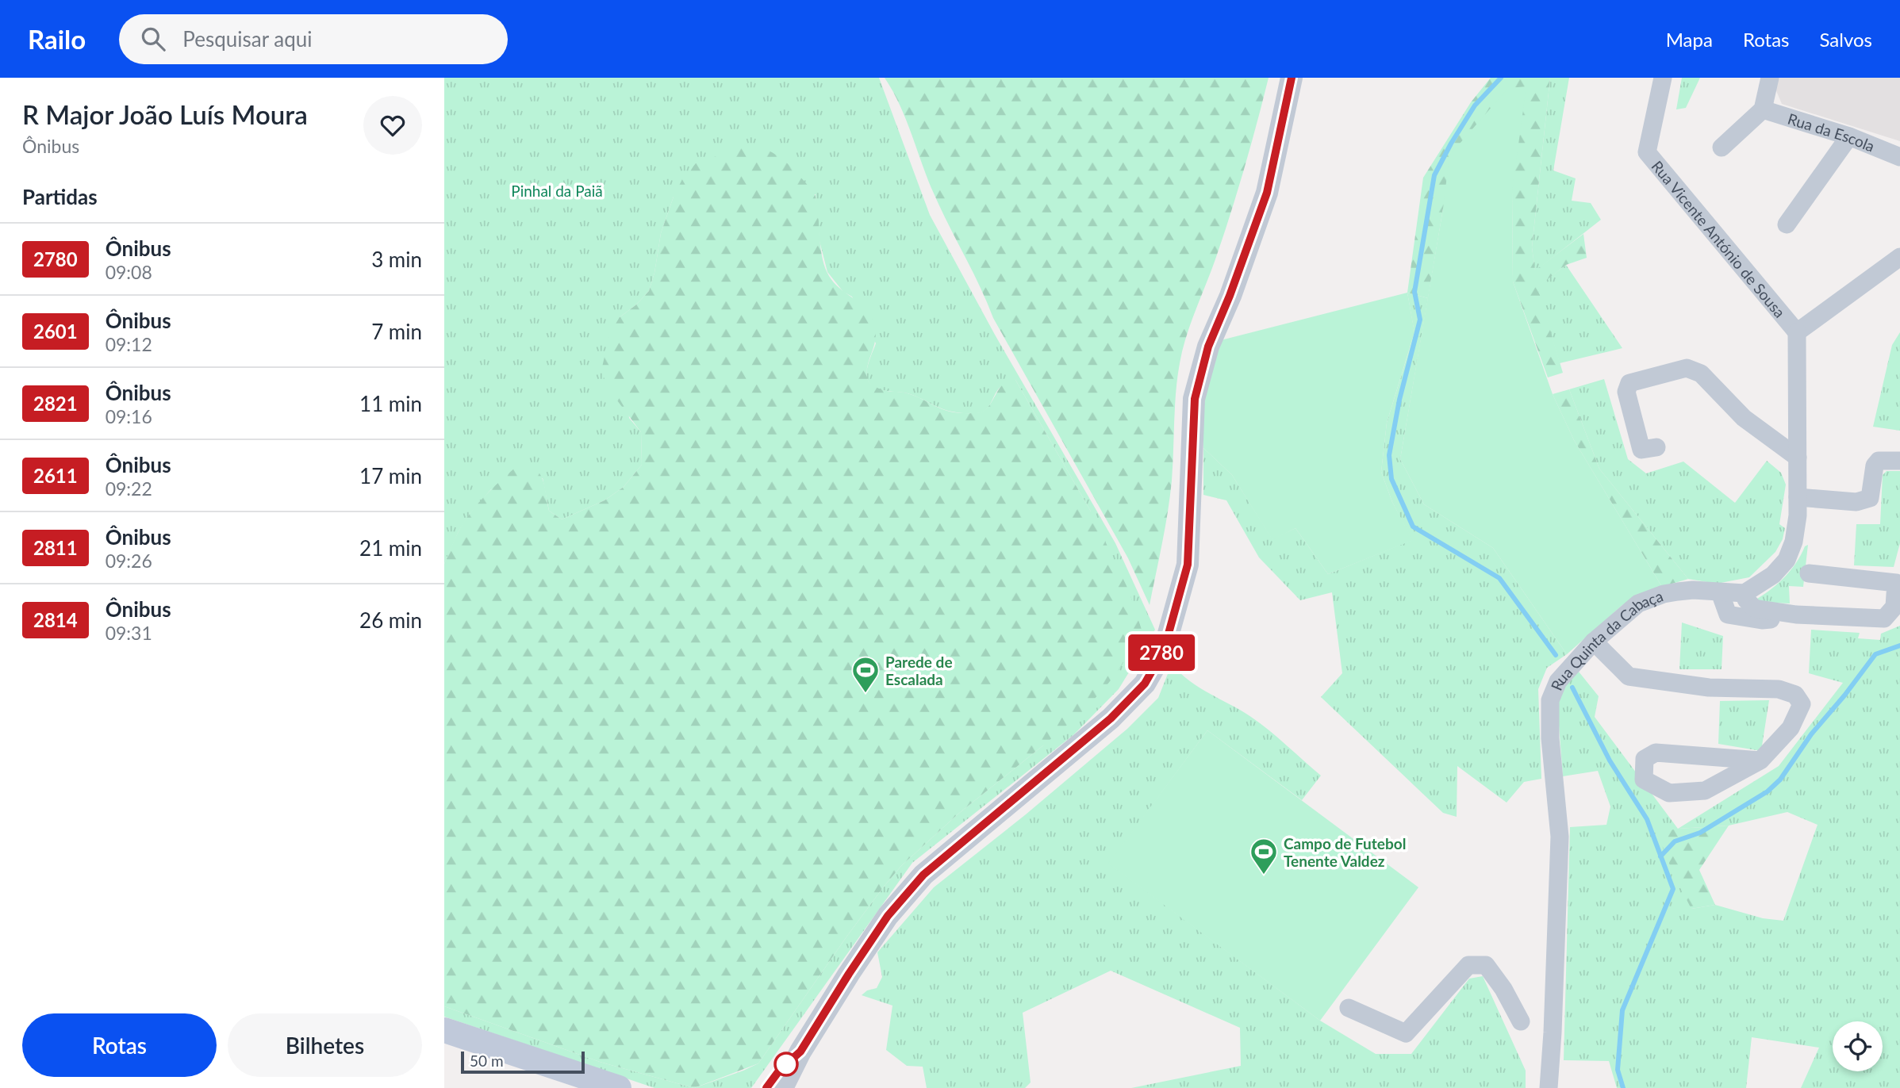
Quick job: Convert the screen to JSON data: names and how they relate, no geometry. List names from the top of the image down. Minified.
{"streets":{"street":["Rua da Escola","Rua Vicente António de Sousa","Rua Quinta da Cabaça"]},"parks":["Pinhal da Paiã"],"places":{"sports":["Parede de Escalada","Campo de Futebol Tenente Valdez"]},"lines":["bus line 2780"],"scale_bar":"50 m","page":{"header":"Railo","search":"Pesquisar aqui","nav":["Mapa","Rotas","Salvos"],"heading":[["R Major João Luís Moura","Ônibus"],"Partidas"],"on_map":"2780","list":[{"mark":"2780","name":"Ônibus","note":"09:08","value":"3 min"},{"mark":"2601","name":"Ônibus","note":"09:12","value":"7 min"},{"mark":"2821","name":"Ônibus","note":"09:16","value":"11 min"},{"mark":"2611","name":"Ônibus","note":"09:22","value":"17 min"},{"mark":"2811","name":"Ônibus","note":"09:26","value":"21 min"},{"mark":"2814","name":"Ônibus","note":"09:31","value":"26 min"}],"buttons":["Rotas","Bilhetes"],"scale":"50 m"}}
